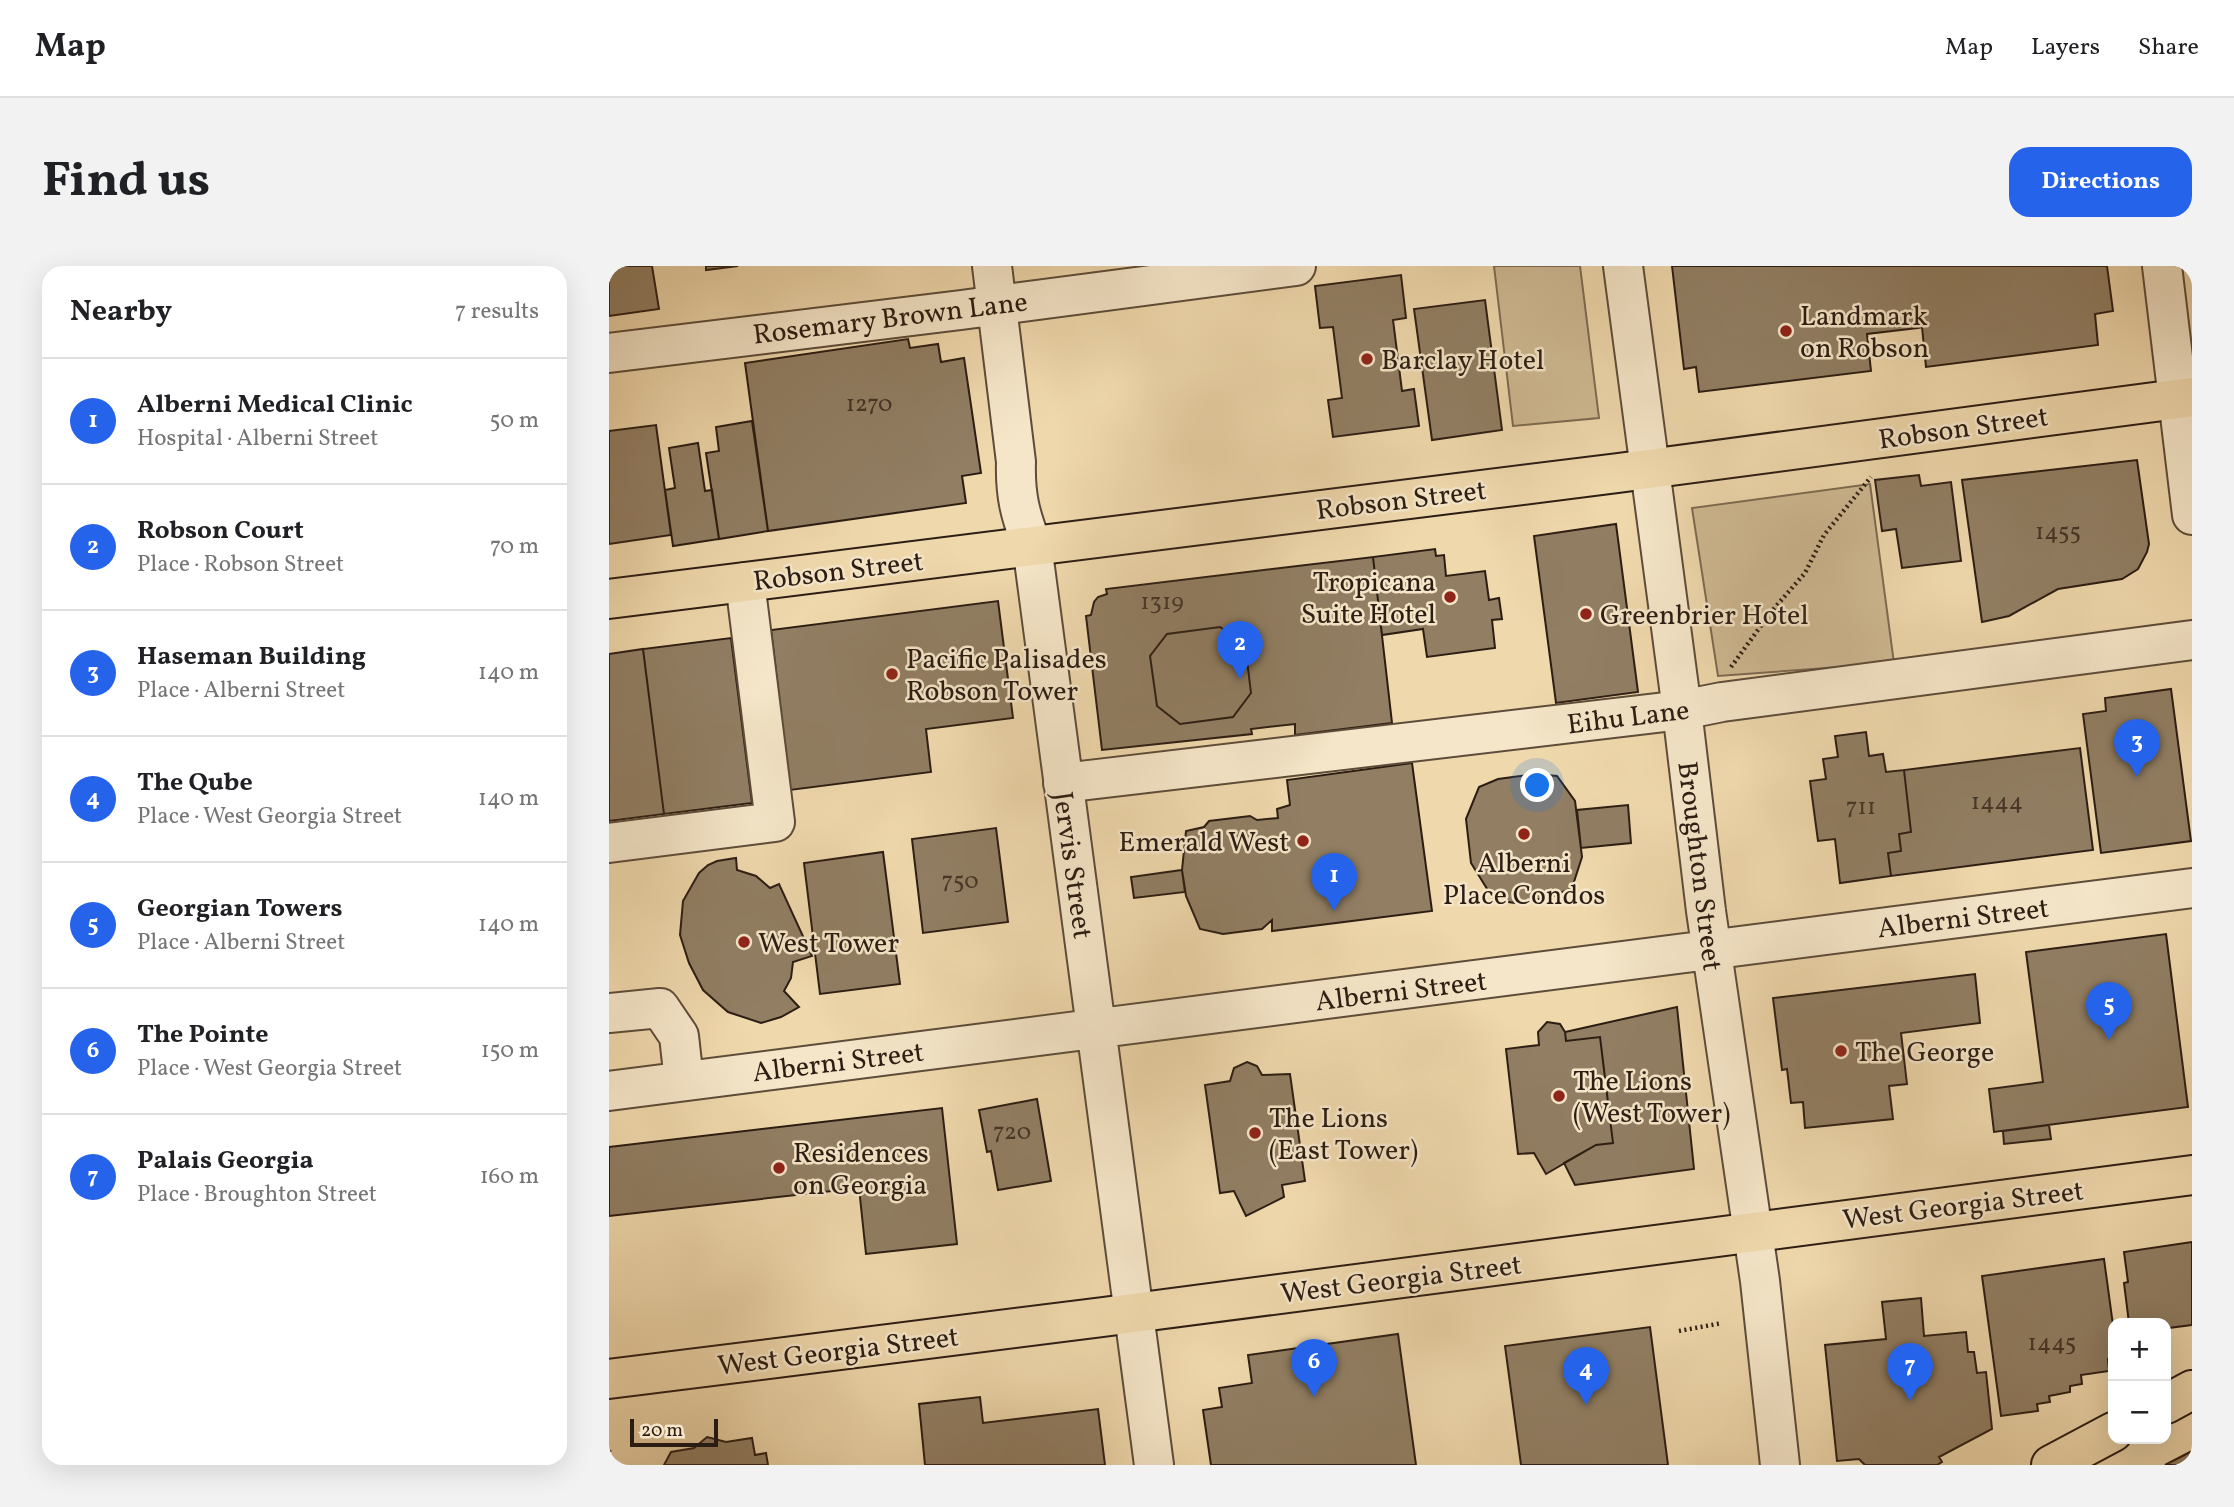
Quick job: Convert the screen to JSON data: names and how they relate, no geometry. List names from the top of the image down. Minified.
{"streets":{"main road":["Robson Street","West Georgia Street"],"street":["Rosemary Brown Lane","Eihu Lane","Jervis Street","Broughton Street","Alberni Street"]},"crossings":[["Rosemary Brown Lane","Jervis Street"],["Robson Street","Jervis Street"],["Robson Street","Broughton Street"],["Eihu Lane","Jervis Street"],["Eihu Lane","Broughton Street"],["Jervis Street","Alberni Street"],["Jervis Street","West Georgia Street"],["Broughton Street","Alberni Street"],["Broughton Street","West Georgia Street"]],"places":["Landmark on Robson","Barclay Hotel","Tropicana Suite Hotel","Greenbrier Hotel","Pacific Palisades Robson Tower","Alberni Place Condos","Emerald West","West Tower","The George","The Lions (West Tower)","The Lions (East Tower)","Residences on Georgia"],"house_numbers":["1270","1455","1319","1444","711","750","720","1445"],"scale_bar":"20 m","page":{"header":"Map","nav":["Map","Layers","Share"],"buttons":"Directions","title":"Find us","heading":["Nearby","7 results"],"list":[{"mark":"1","name":"Alberni Medical Clinic","note":"Hospital · Alberni Street","value":"50 m"},{"mark":"2","name":"Robson Court","note":"Place · Robson Street","value":"70 m"},{"mark":"3","name":"Haseman Building","note":"Place · Alberni Street","value":"140 m"},{"mark":"4","name":"The Qube","note":"Place · West Georgia Street","value":"140 m"},{"mark":"5","name":"Georgian Towers","note":"Place · Alberni Street","value":"140 m"},{"mark":"6","name":"The Pointe","note":"Place · West Georgia Street","value":"150 m"},{"mark":"7","name":"Palais Georgia","note":"Place · Broughton Street","value":"160 m"}],"pins":["2","3","1","5","6","7","4"],"map_buttons":["+","−"],"scale":"20 m"}}
